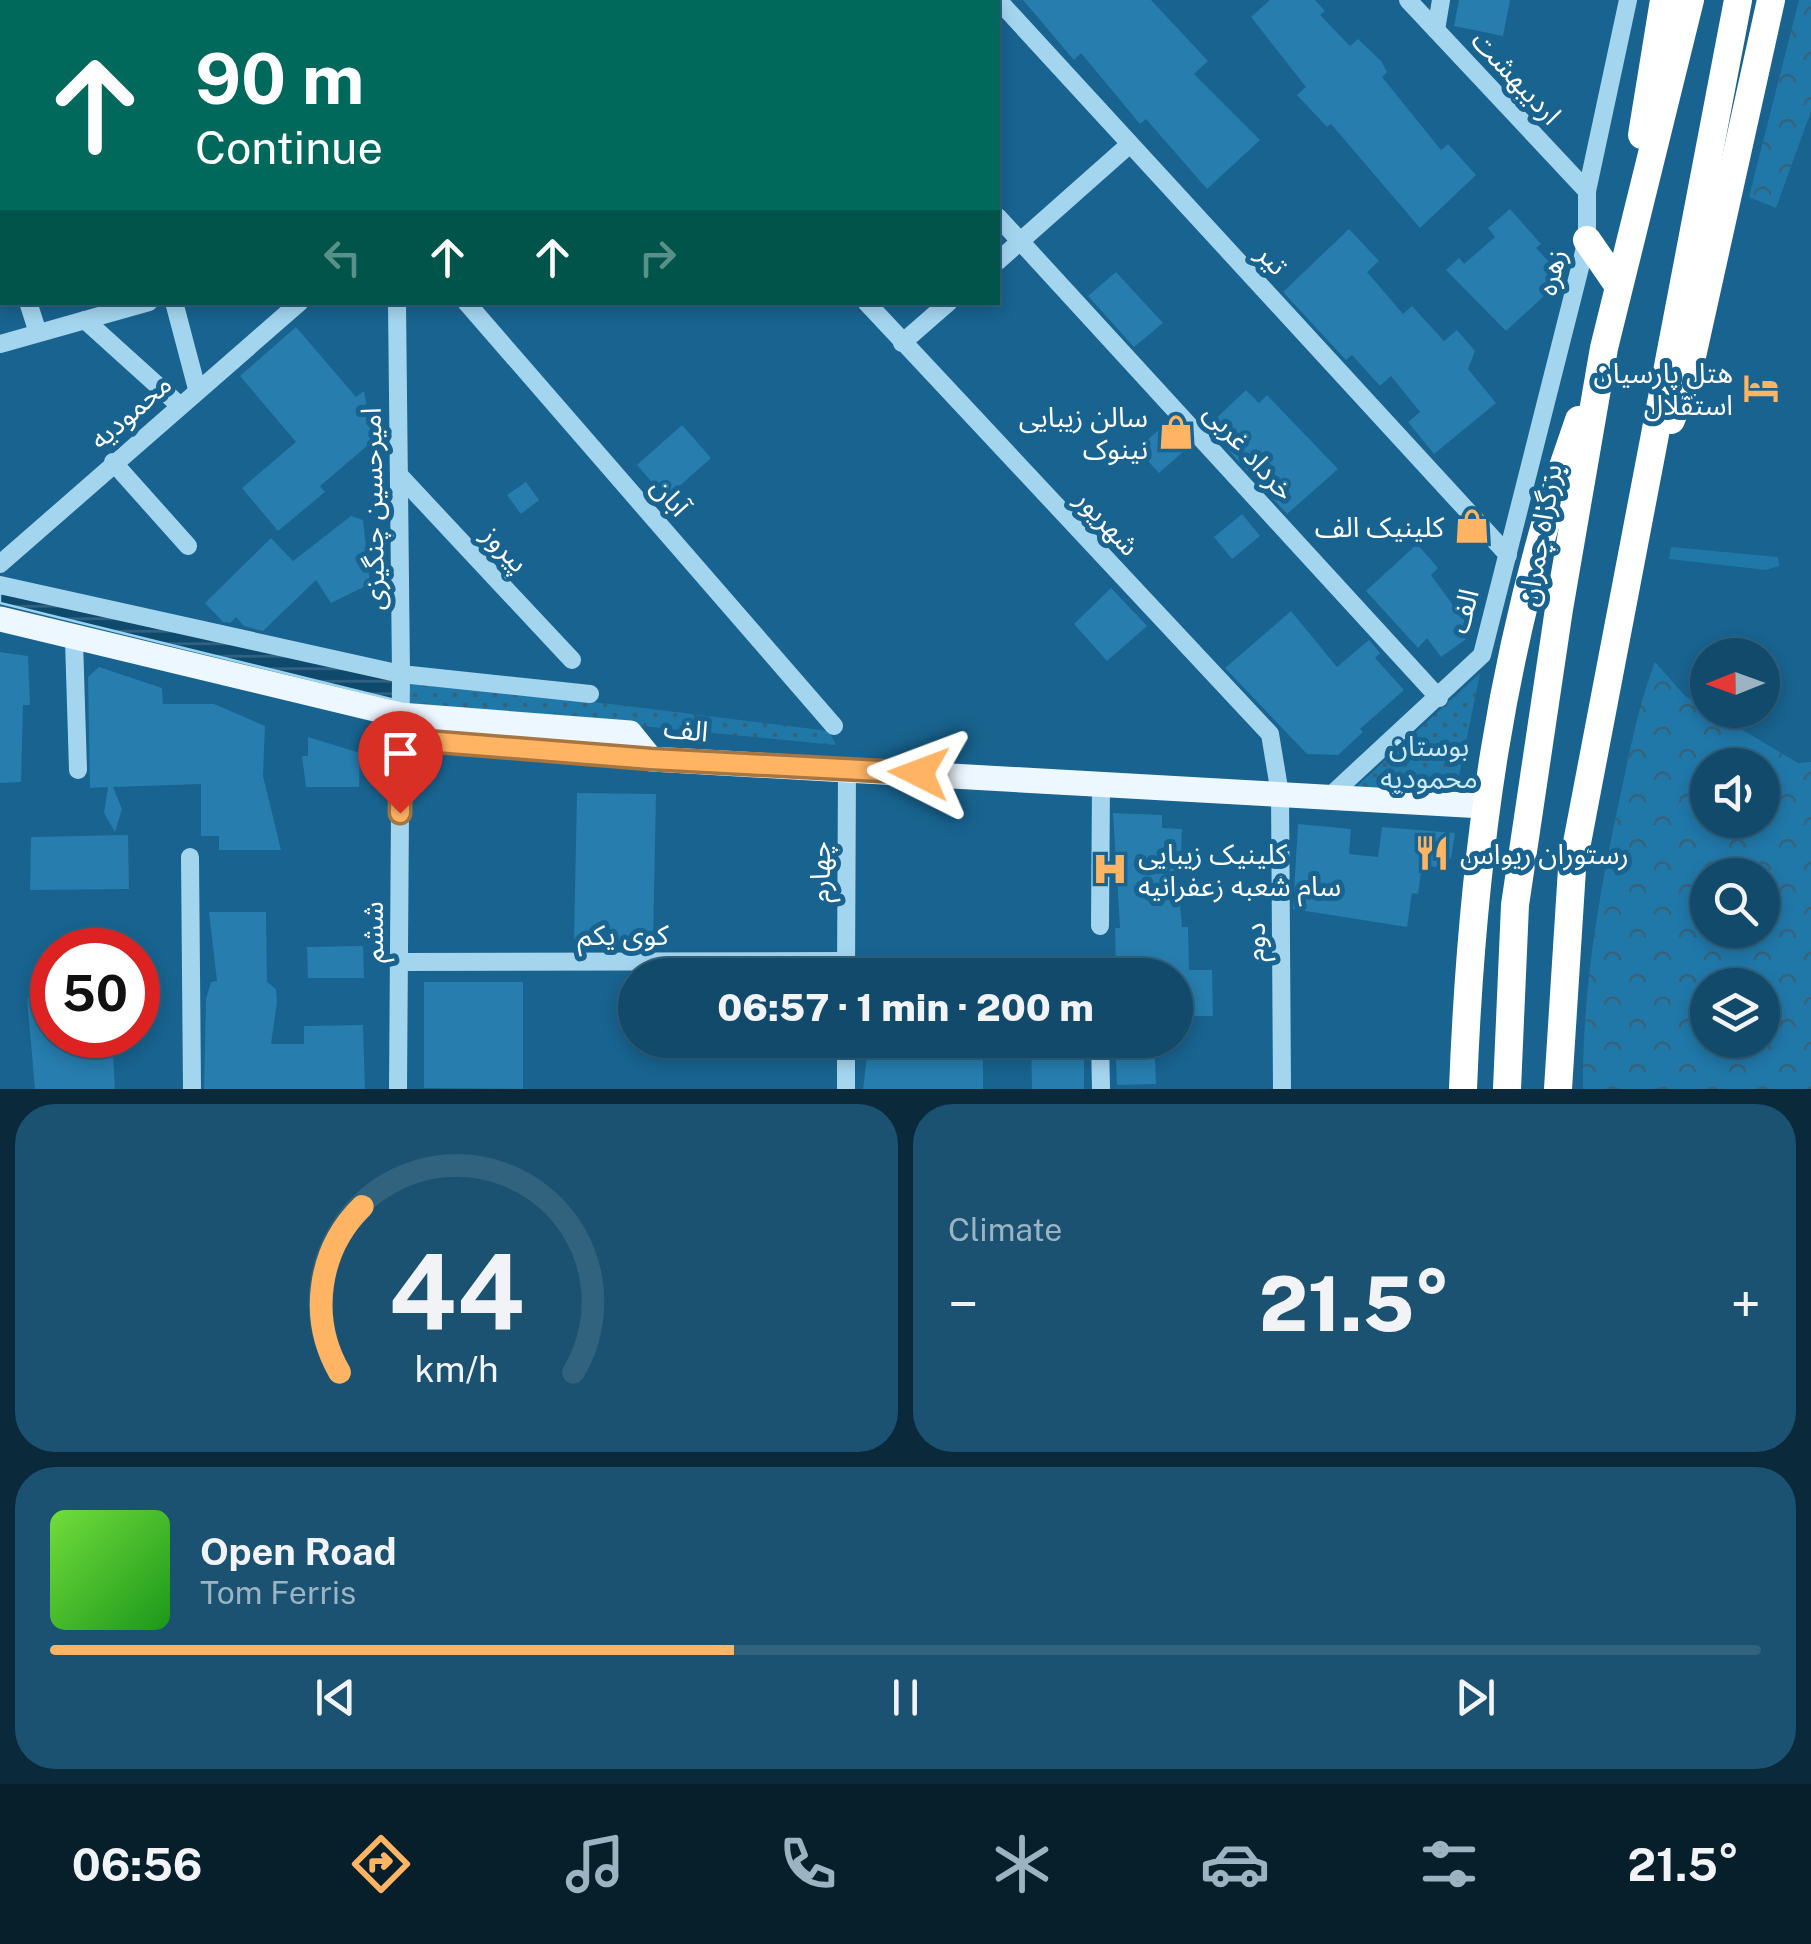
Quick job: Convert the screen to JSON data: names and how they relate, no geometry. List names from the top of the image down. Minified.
{"streets":{"highway":["بزرگراه چمران"],"main road":["الف"],"street":["اردیبهشت","تیر","زهره","محمودیه","خرداد غربی","آبان","امیرحسین چنگیزی","شهریور","پیروز","چهارم","ششم","کوی یکم","دوم"]},"crossings":[["اردیبهشت","زهره"],["تیر","زهره"],["تیر","الف"],["زهره","الف"],["خرداد غربی","الف"],["امیرحسین چنگیزی","پیروز"],["امیرحسین چنگیزی","الف"],["امیرحسین چنگیزی","ششم"],["شهریور","الف"],["شهریور","دوم"],["الف","چهارم"],["الف","ششم"],["الف","دوم"],["ششم","کوی یکم"]],"parks":["بوستان محمودیه"],"places":{"hotel":["هتل پارسیان استقلال"],"shop":["سالن زیبایی نینوک","کلینیک الف"],"restaurant":["رستوران ریواس"],"hospital":["کلینیک زیبایی سام شعبه زعفرانیه"]},"north":"left","page":{"turn":["90 m","Continue"],"limit":"50","trip":"06:57 · 1 min · 200 m","tile":"Climate","heat":["−","21.5°","+"],"song":["Open Road","Tom Ferris"],"tabs":["06:56","21.5°"],"gauge":["44","km/h"]}}
